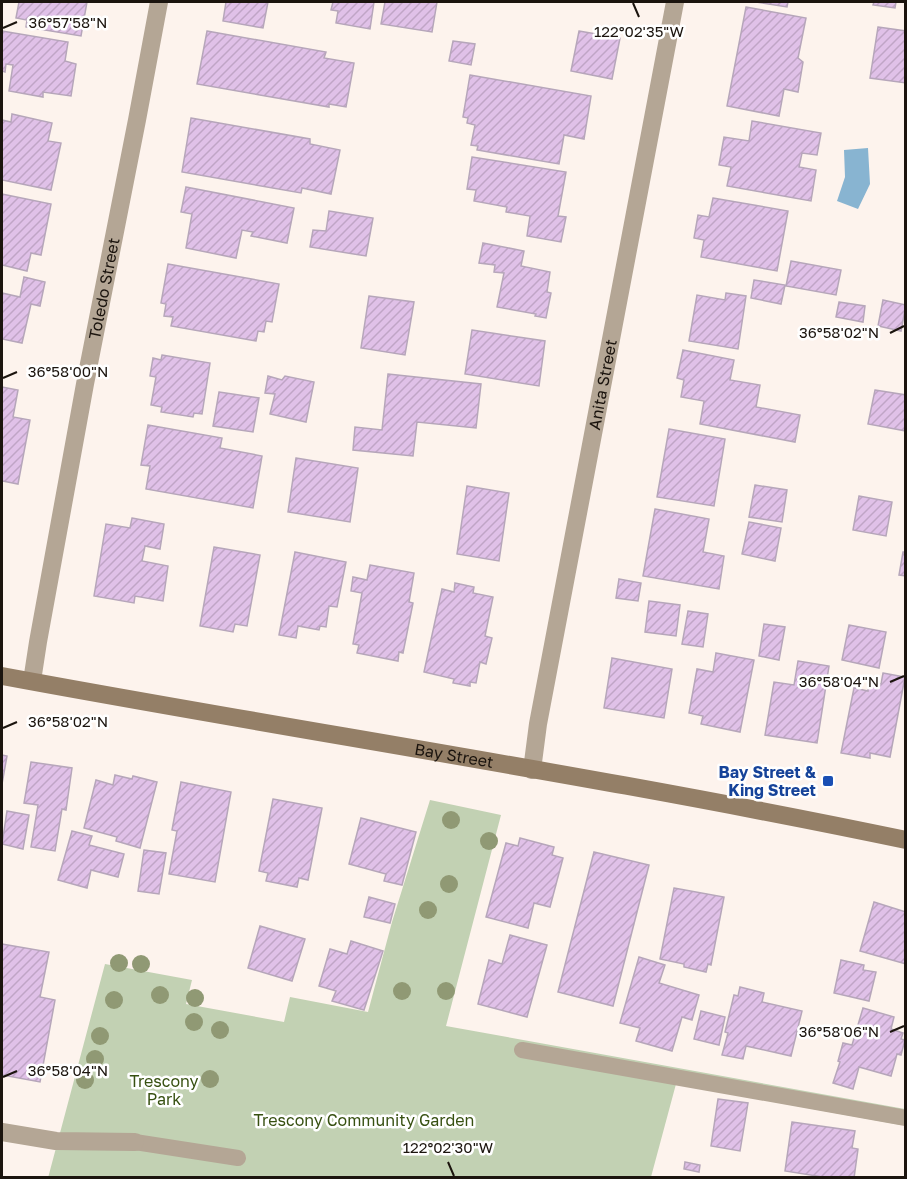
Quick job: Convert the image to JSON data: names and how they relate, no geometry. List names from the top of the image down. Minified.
{"streets":{"main road":["Bay Street"],"street":["Toledo Street","Anita Street"]},"crossings":[["Toledo Street","Bay Street"],["Anita Street","Bay Street"]],"parks":["Trescony Park","Trescony Community Garden"],"places":{"transit":["Bay Street & King Street"]},"coordinates":["36°57'58\"N","122°02'35\"W","36°58'02\"N","36°58'00\"N","36°58'04\"N","36°58'06\"N","122°02'30\"W"]}
